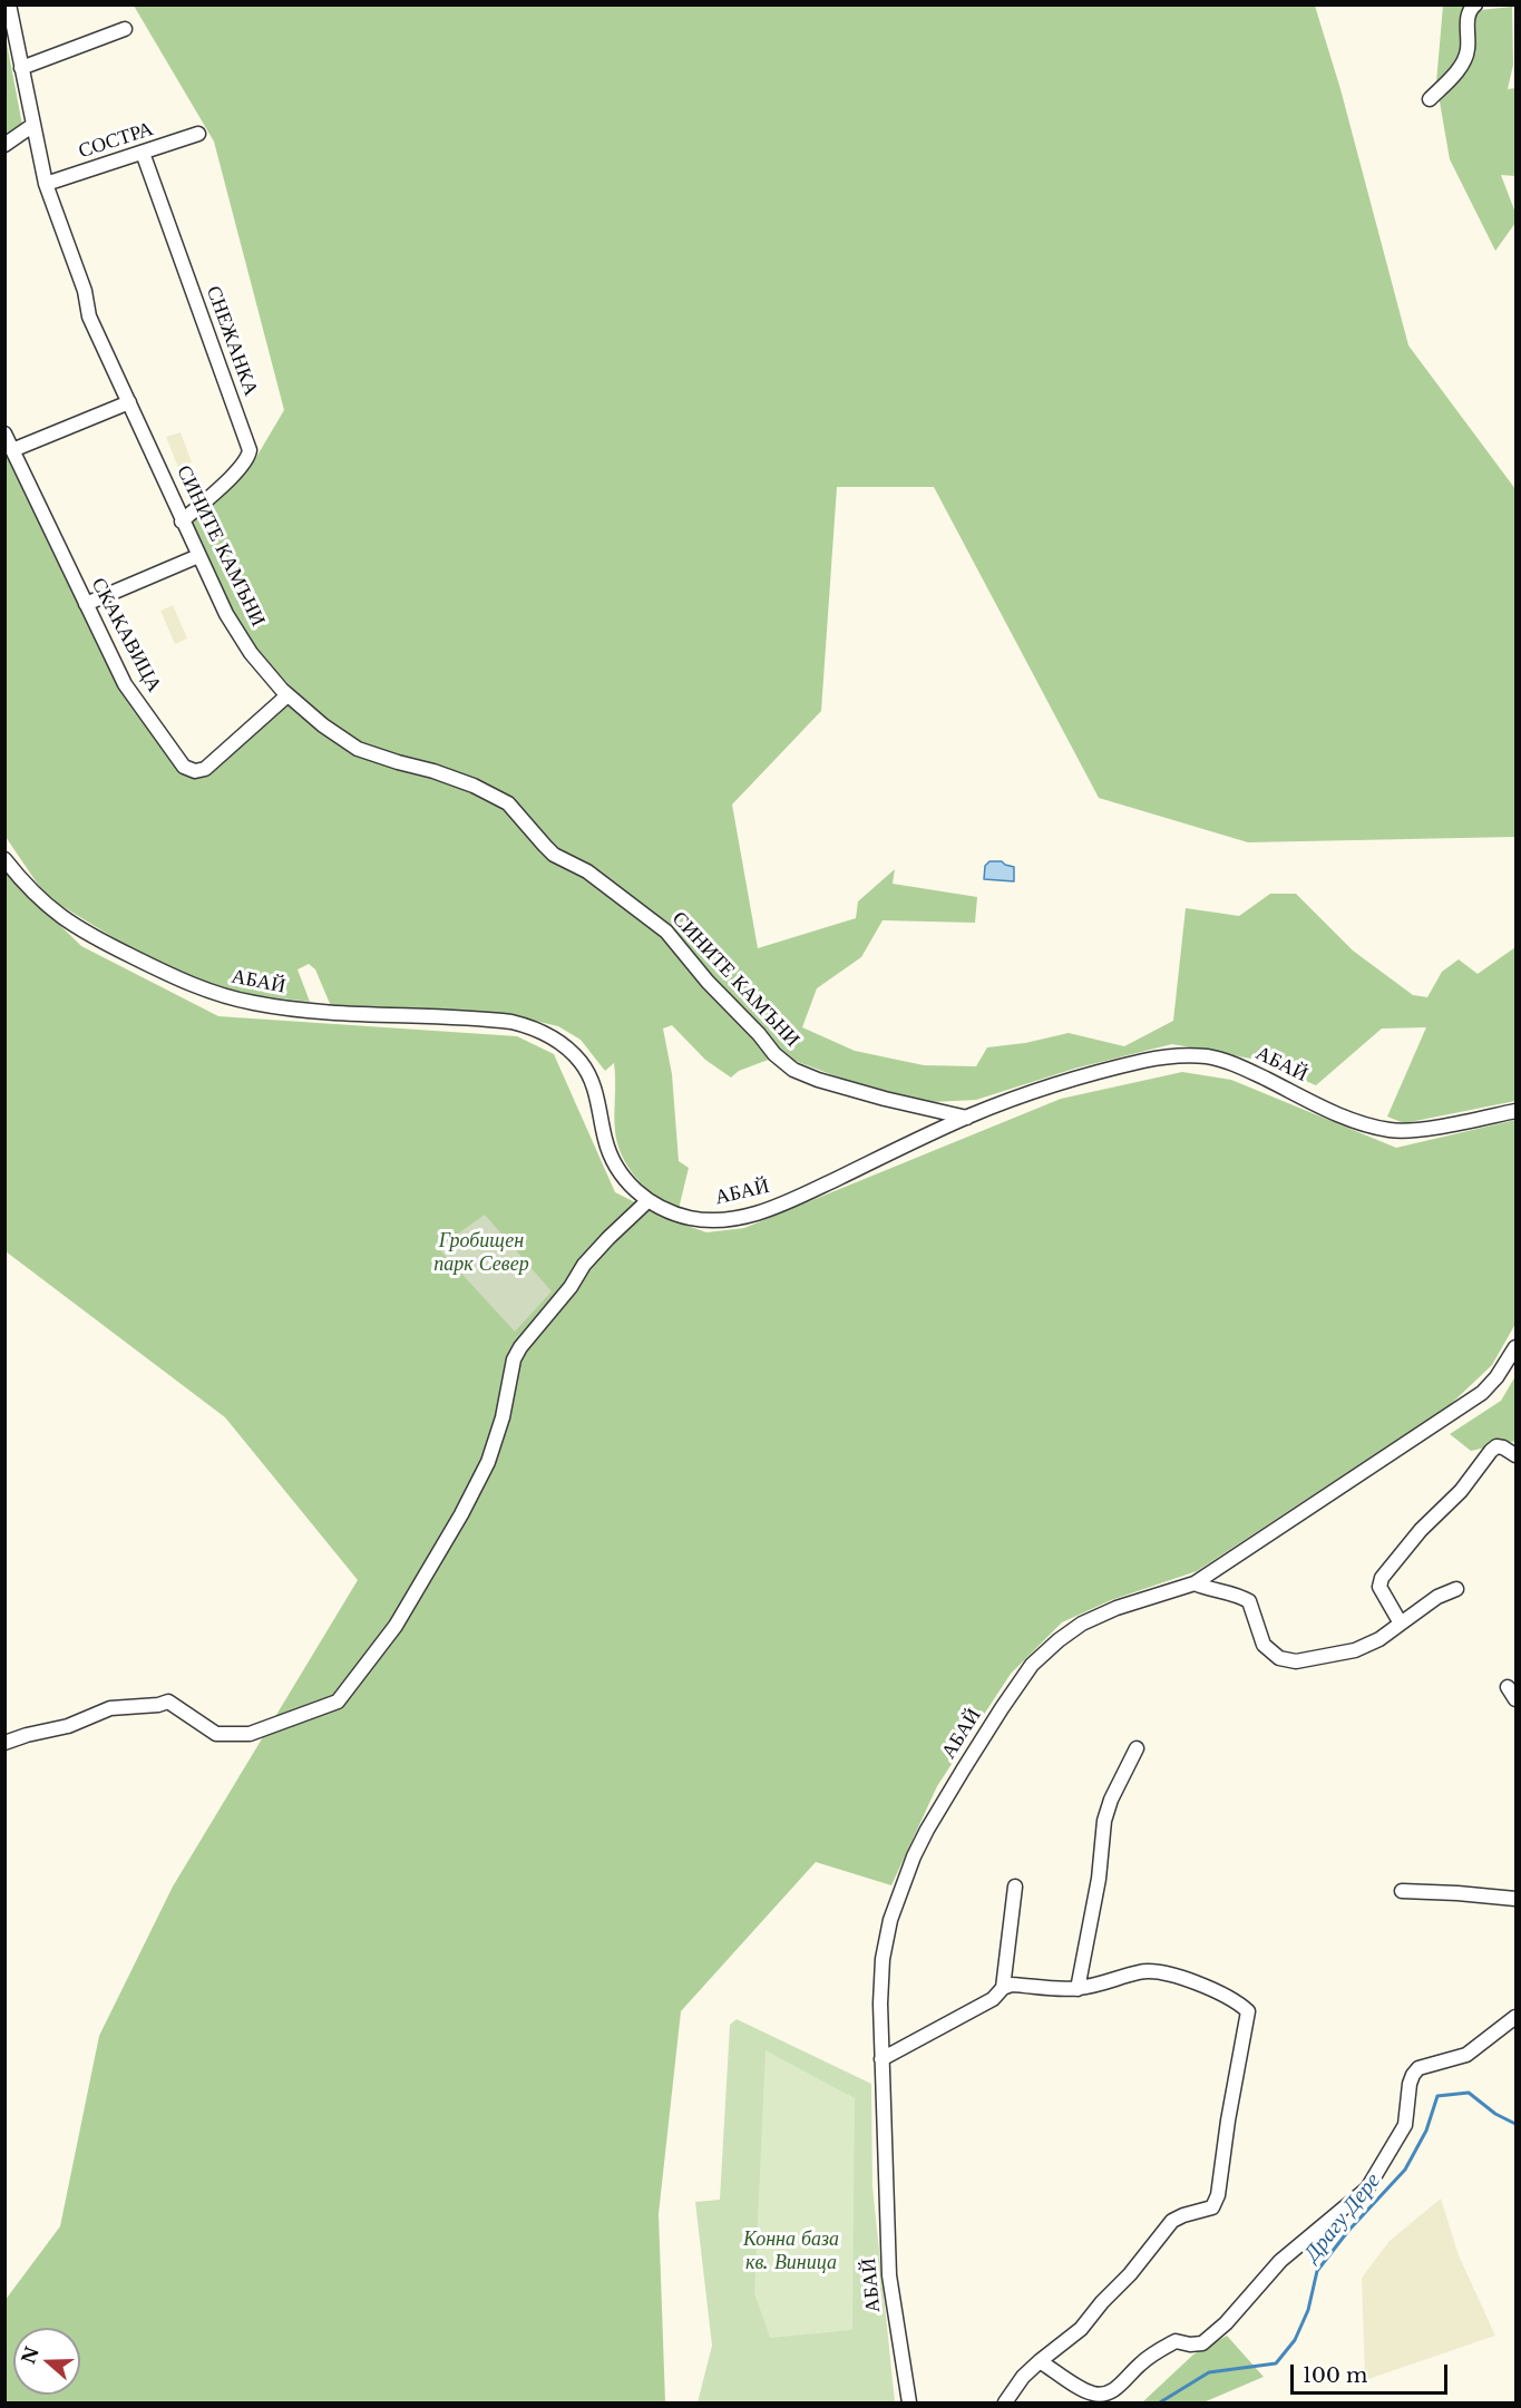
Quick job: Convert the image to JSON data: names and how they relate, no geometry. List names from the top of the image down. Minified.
{"streets":{"street":["СОСТРА","СНЕЖАНКА","СИНИТЕ КАМЪНИ","СКАКАВИЦА","АБАЙ"]},"crossings":[["СОСТРА","СНЕЖАНКА"],["СОСТРА","СИНИТЕ КАМЪНИ"],["СНЕЖАНКА","СИНИТЕ КАМЪНИ"],["СИНИТЕ КАМЪНИ","СКАКАВИЦА"],["СИНИТЕ КАМЪНИ","АБАЙ"]],"water":["Драгу Дере"],"parks":["Гробищен парк Север","Конна база кв. Виница"],"scale_bar":"100 m","north":"left"}
